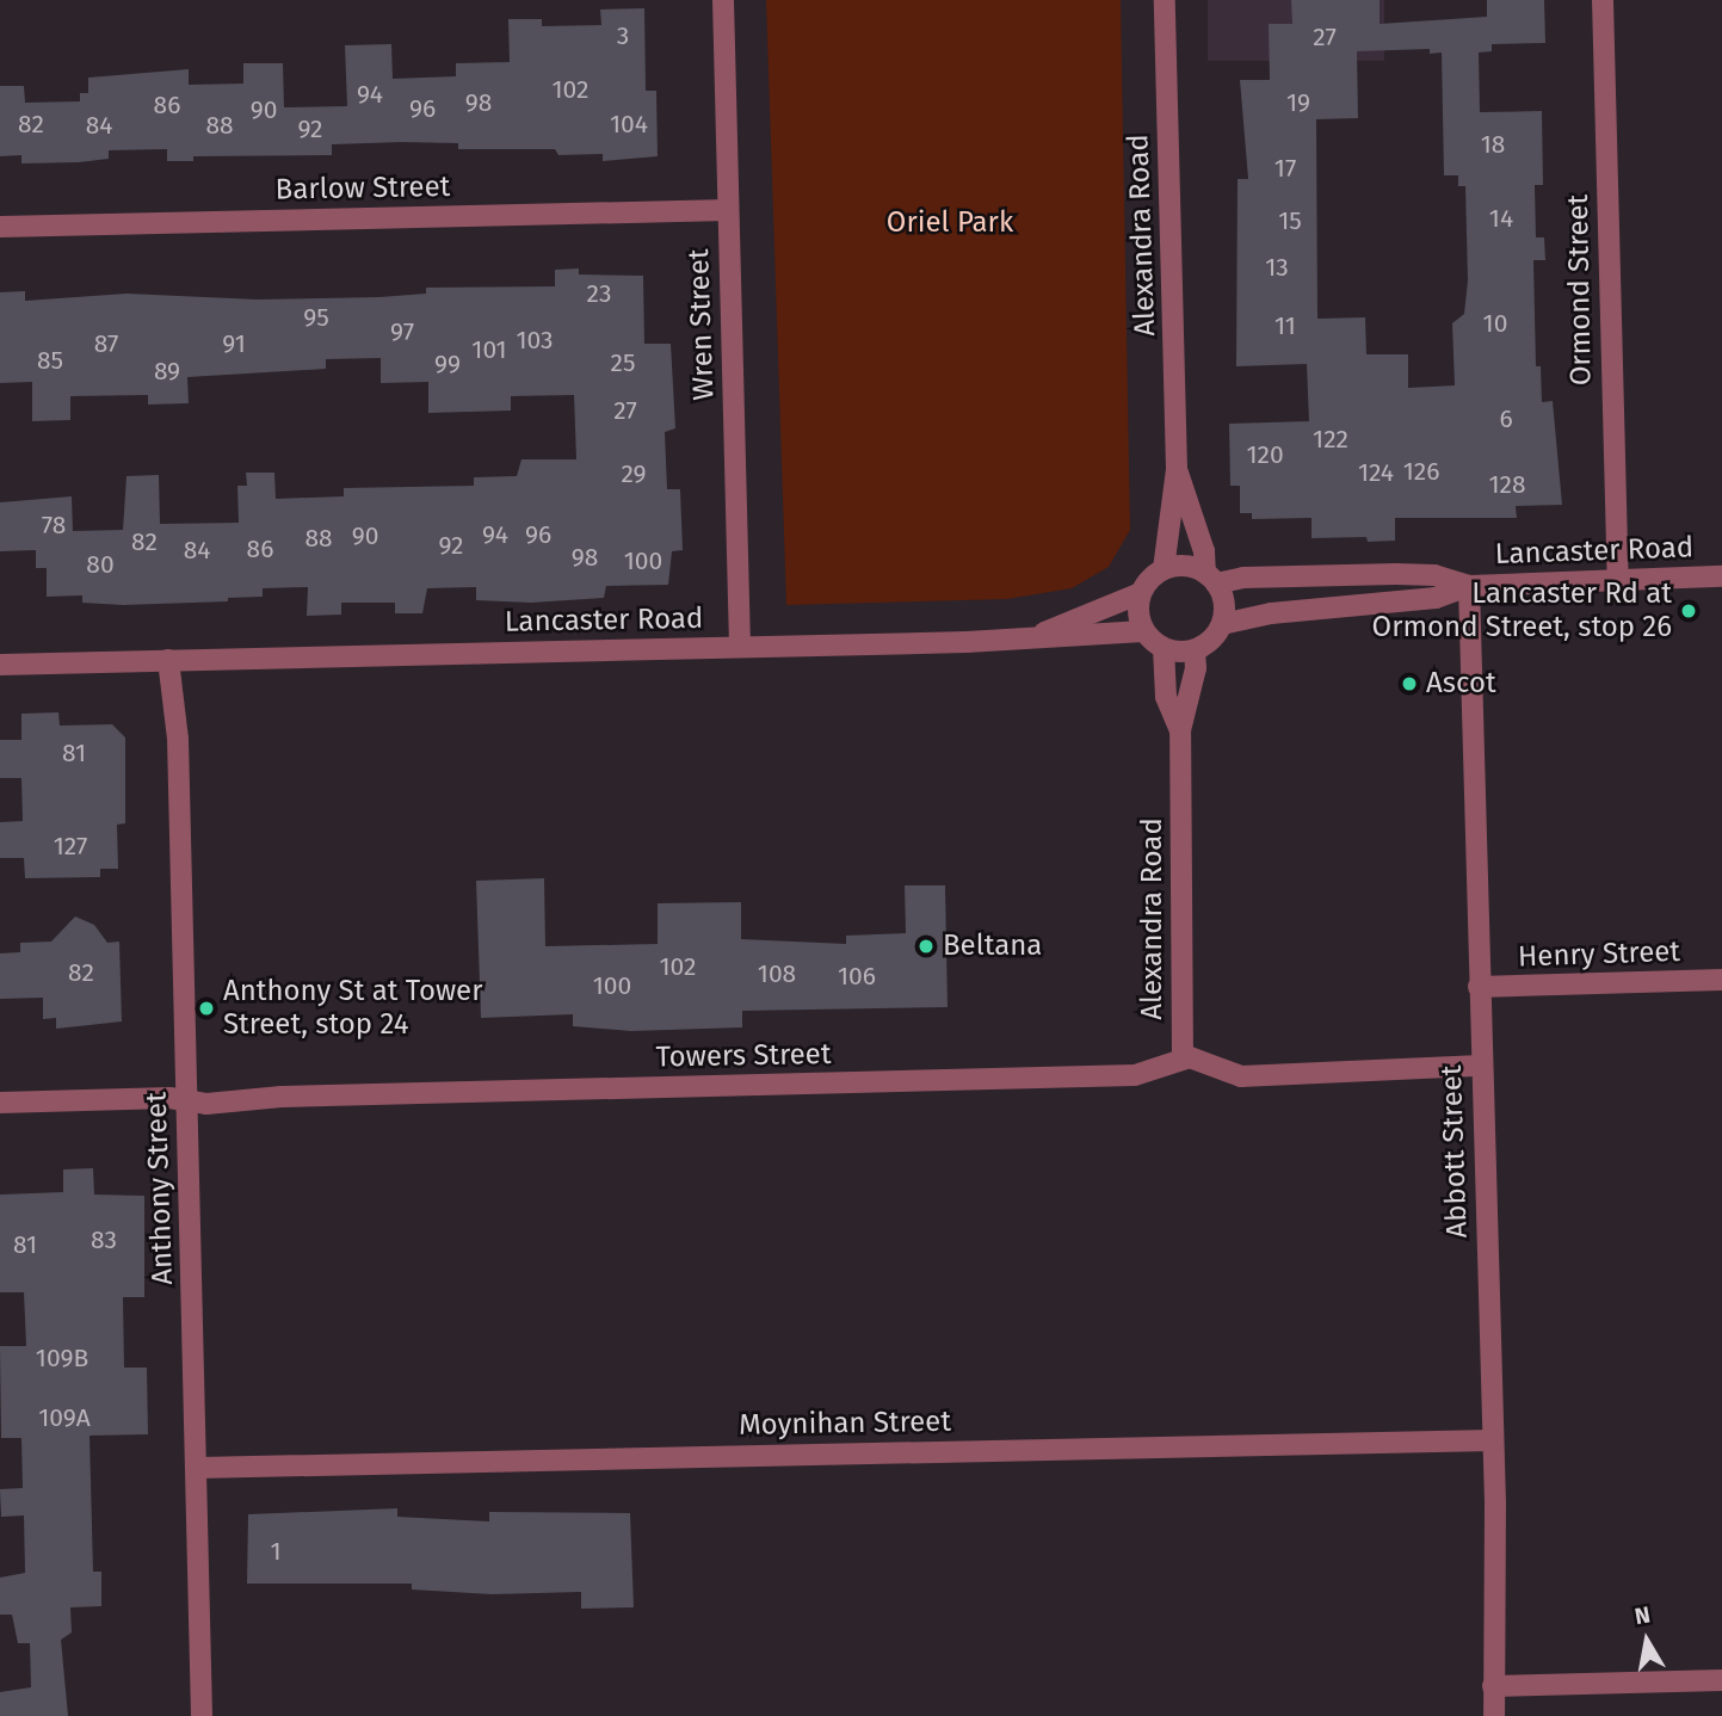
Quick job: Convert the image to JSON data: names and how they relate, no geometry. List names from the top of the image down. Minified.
{"streets":{"street":["Barlow Street","Alexandra Road","Ormond Street","Wren Street","Lancaster Road","Henry Street","Towers Street","Abbott Street","Anthony Street","Moynihan Street"]},"crossings":[["Barlow Street","Wren Street"],["Alexandra Road","Lancaster Road"],["Alexandra Road","Towers Street"],["Ormond Street","Lancaster Road"],["Wren Street","Lancaster Road"],["Lancaster Road","Abbott Street"],["Lancaster Road","Anthony Street"],["Henry Street","Abbott Street"],["Towers Street","Anthony Street"],["Abbott Street","Moynihan Street"],["Anthony Street","Moynihan Street"]],"parks":["Oriel Park"],"places":["Lancaster Rd at Ormond Street, stop 26","Ascot","Beltana","Anthony St at Tower Street, stop 24"],"house_numbers":["3","27","102","94","98","19","86","96","90","82","104","84","88","92","18","17","14","15","13","23","95","10","11","97","103","87","91","101","85","25","99","89","27","6","122","120","126","124","29","128","78","94","96","90","88","82","92","86","84","98","100","80","81","127","102","82","108","106","100","83","81","109B","109A","1"],"north":"top"}
